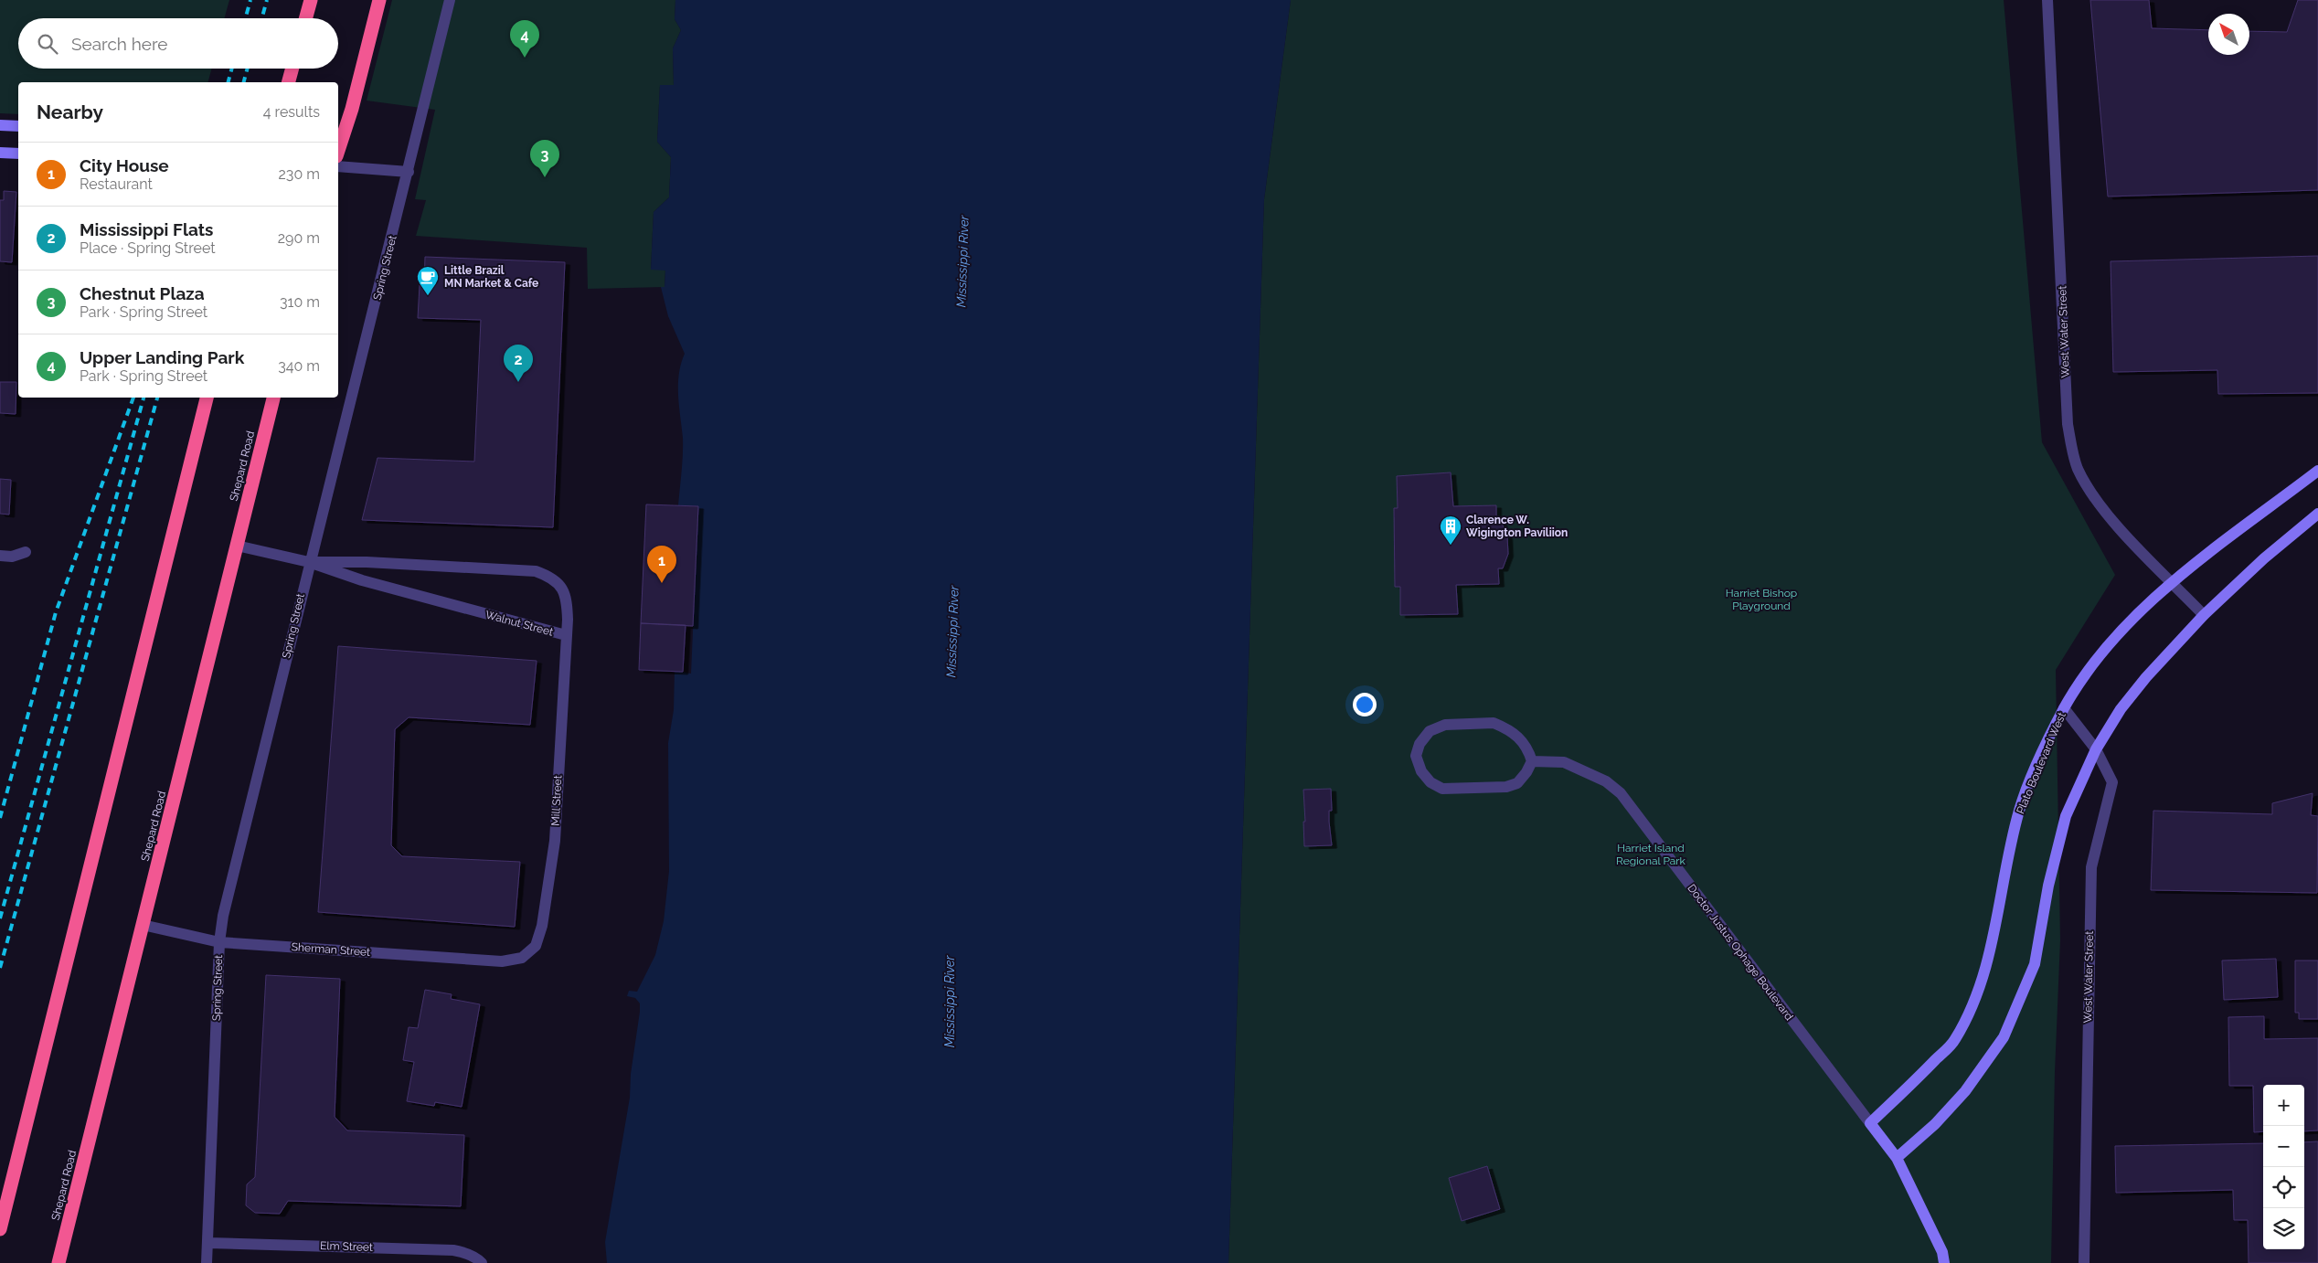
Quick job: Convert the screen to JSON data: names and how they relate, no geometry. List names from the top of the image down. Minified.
{"streets":{"highway":["Shepard Road"],"street":["Spring Street","West Water Street","Walnut Street","Plato Boulevard West","Mill Street","Sherman Street","Doctor Justus Ophage Boulevard","Elm Street"]},"crossings":[["Spring Street","Walnut Street"],["Spring Street","Sherman Street"],["Spring Street","Elm Street"],["West Water Street","Plato Boulevard West"],["Shepard Road","Walnut Street"],["Shepard Road","Sherman Street"],["Walnut Street","Mill Street"],["Plato Boulevard West","Doctor Justus Ophage Boulevard"],["Mill Street","Sherman Street"]],"water":["Mississippi River"],"parks":["Harriet Bishop Playground","Harriet Island Regional Park"],"places":{"cafe":["Little Brazil MN Market & Cafe"],"building":["Clarence W. Wigington Paviliion"]},"north":"top left","page":{"search":"Search here","pins":["4","3","2","1"],"heading":["Nearby","4 results"],"list":[{"mark":"1","name":"City House","note":"Restaurant","value":"230 m"},{"mark":"2","name":"Mississippi Flats","note":"Place · Spring Street","value":"290 m"},{"mark":"3","name":"Chestnut Plaza","note":"Park · Spring Street","value":"310 m"},{"mark":"4","name":"Upper Landing Park","note":"Park · Spring Street","value":"340 m"}],"map_buttons":["+","−"]}}
